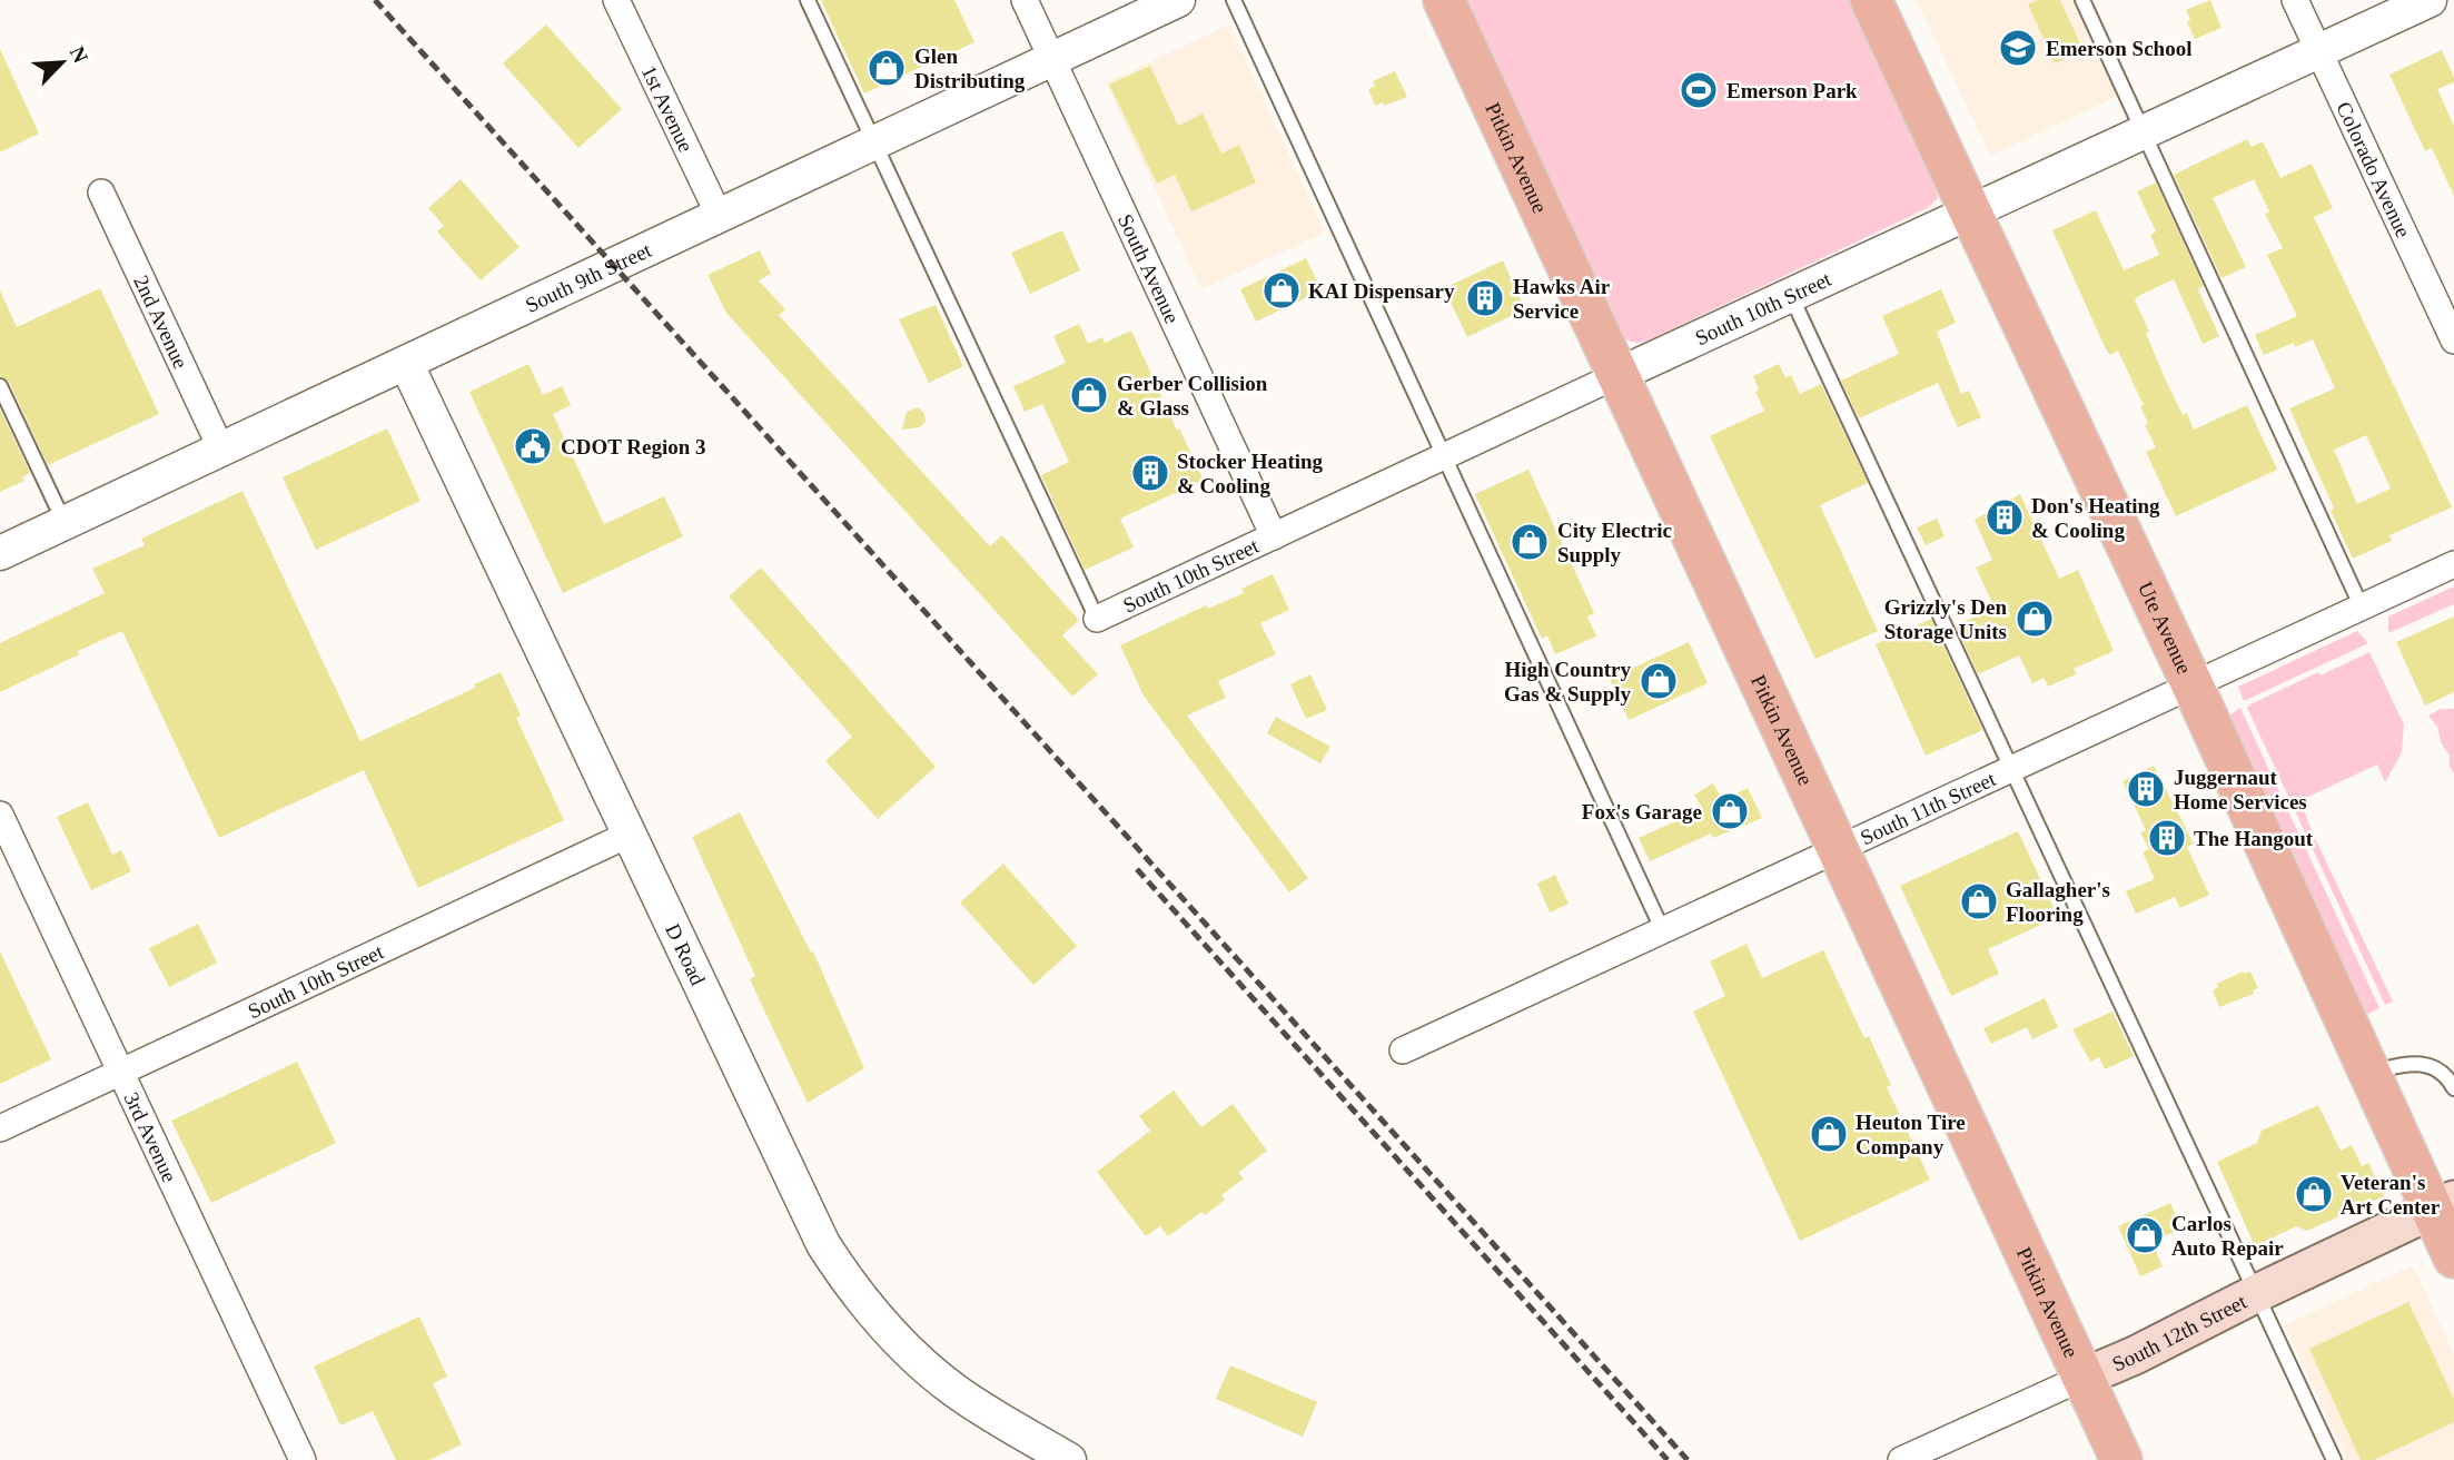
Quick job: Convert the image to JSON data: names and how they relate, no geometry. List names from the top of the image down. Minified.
{"streets":{"main road":["Pitkin Avenue","Ute Avenue","South 12th Street"],"street":["1st Avenue","Colorado Avenue","South Avenue","South 9th Street","South 10th Street","2nd Avenue","South 11th Street","D Road","3rd Avenue"]},"crossings":[["1st Avenue","South 9th Street"],["Pitkin Avenue","South 10th Street"],["Pitkin Avenue","South 11th Street"],["Pitkin Avenue","South 12th Street"],["Colorado Avenue","South 10th Street"],["South Avenue","South 9th Street"],["South Avenue","South 10th Street"],["South 9th Street","2nd Avenue"],["South 9th Street","D Road"],["South 10th Street","Ute Avenue"],["South 10th Street","D Road"],["South 10th Street","3rd Avenue"],["Ute Avenue","South 11th Street"],["Ute Avenue","South 12th Street"]],"places":{"school or university":["Emerson School"],"shop":["Glen Distributing","KAI Dispensary","Gerber Collision & Glass","City Electric Supply","Grizzly's Den Storage Units","High Country Gas & Supply","Fox's Garage","Gallagher's Flooring","Heuton Tire Company","Veteran's Art Center","Carlos Auto Repair"],"sports":["Emerson Park"],"building":["Hawks Air Service","Stocker Heating & Cooling","Don's Heating & Cooling","Juggernaut Home Services","The Hangout"],"public building":["CDOT Region 3"]},"north":"top right"}
